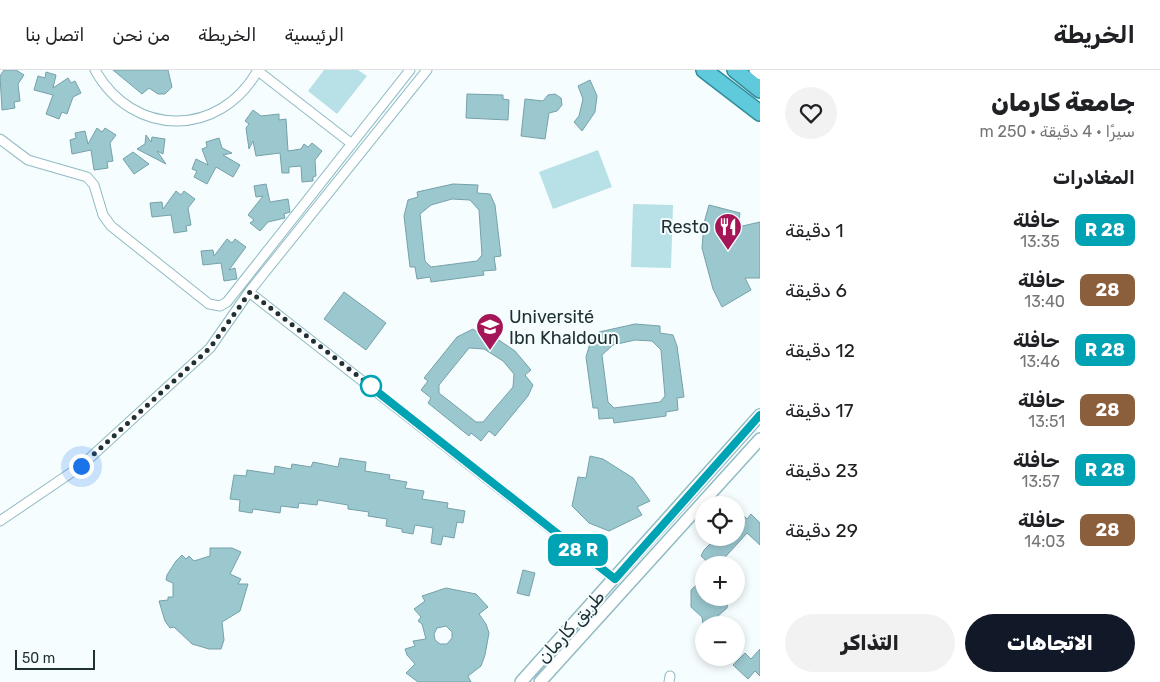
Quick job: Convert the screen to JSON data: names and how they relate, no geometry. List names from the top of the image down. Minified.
{"streets":{"street":["طريق كارمان"]},"places":{"restaurant":["Resto"],"school or university":["Université Ibn Khaldoun"]},"scale_bar":"50 m","page":{"header":"الخريطة","nav":["الرئيسية","الخريطة","من نحن","اتصل بنا"],"heading":[["جامعة كارمان","سيرًا · 4 دقيقة · 250 m"],"المغادرات"],"on_map":"28 R","list":[{"mark":"28 R","name":"حافلة","note":"13:35","value":"1 دقيقة"},{"mark":"28","name":"حافلة","note":"13:40","value":"6 دقيقة"},{"mark":"28 R","name":"حافلة","note":"13:46","value":"12 دقيقة"},{"mark":"28","name":"حافلة","note":"13:51","value":"17 دقيقة"},{"mark":"28 R","name":"حافلة","note":"13:57","value":"23 دقيقة"},{"mark":"28","name":"حافلة","note":"14:03","value":"29 دقيقة"}],"map_buttons":["+","−"],"buttons":["الاتجاهات","التذاكر"],"scale":"50 m"}}
